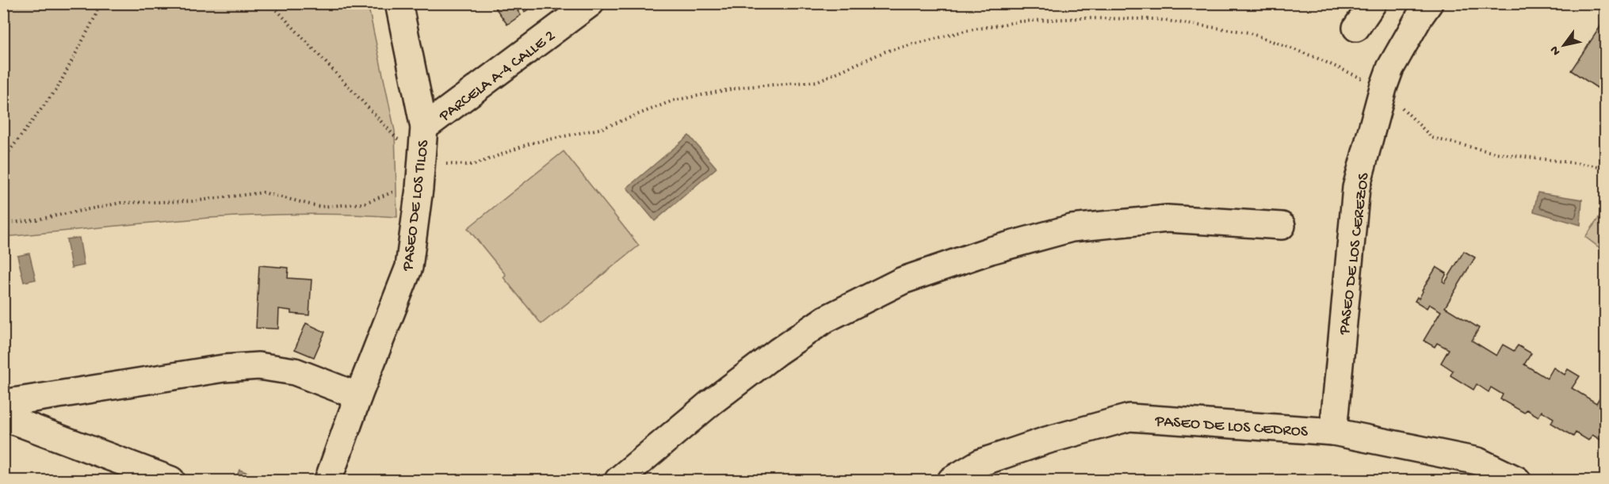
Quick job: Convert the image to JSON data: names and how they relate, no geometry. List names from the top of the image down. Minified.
{"streets":{"street":["PARCELA A-4 CALLE 2","PASEO DE LOS TILOS","PASEO DE LOS CEREZOS","PASEO DE LOS CEDROS"]},"crossings":[["PARCELA A-4 CALLE 2","PASEO DE LOS TILOS"],["PASEO DE LOS CEREZOS","PASEO DE LOS CEDROS"]],"north":"bottom left"}
